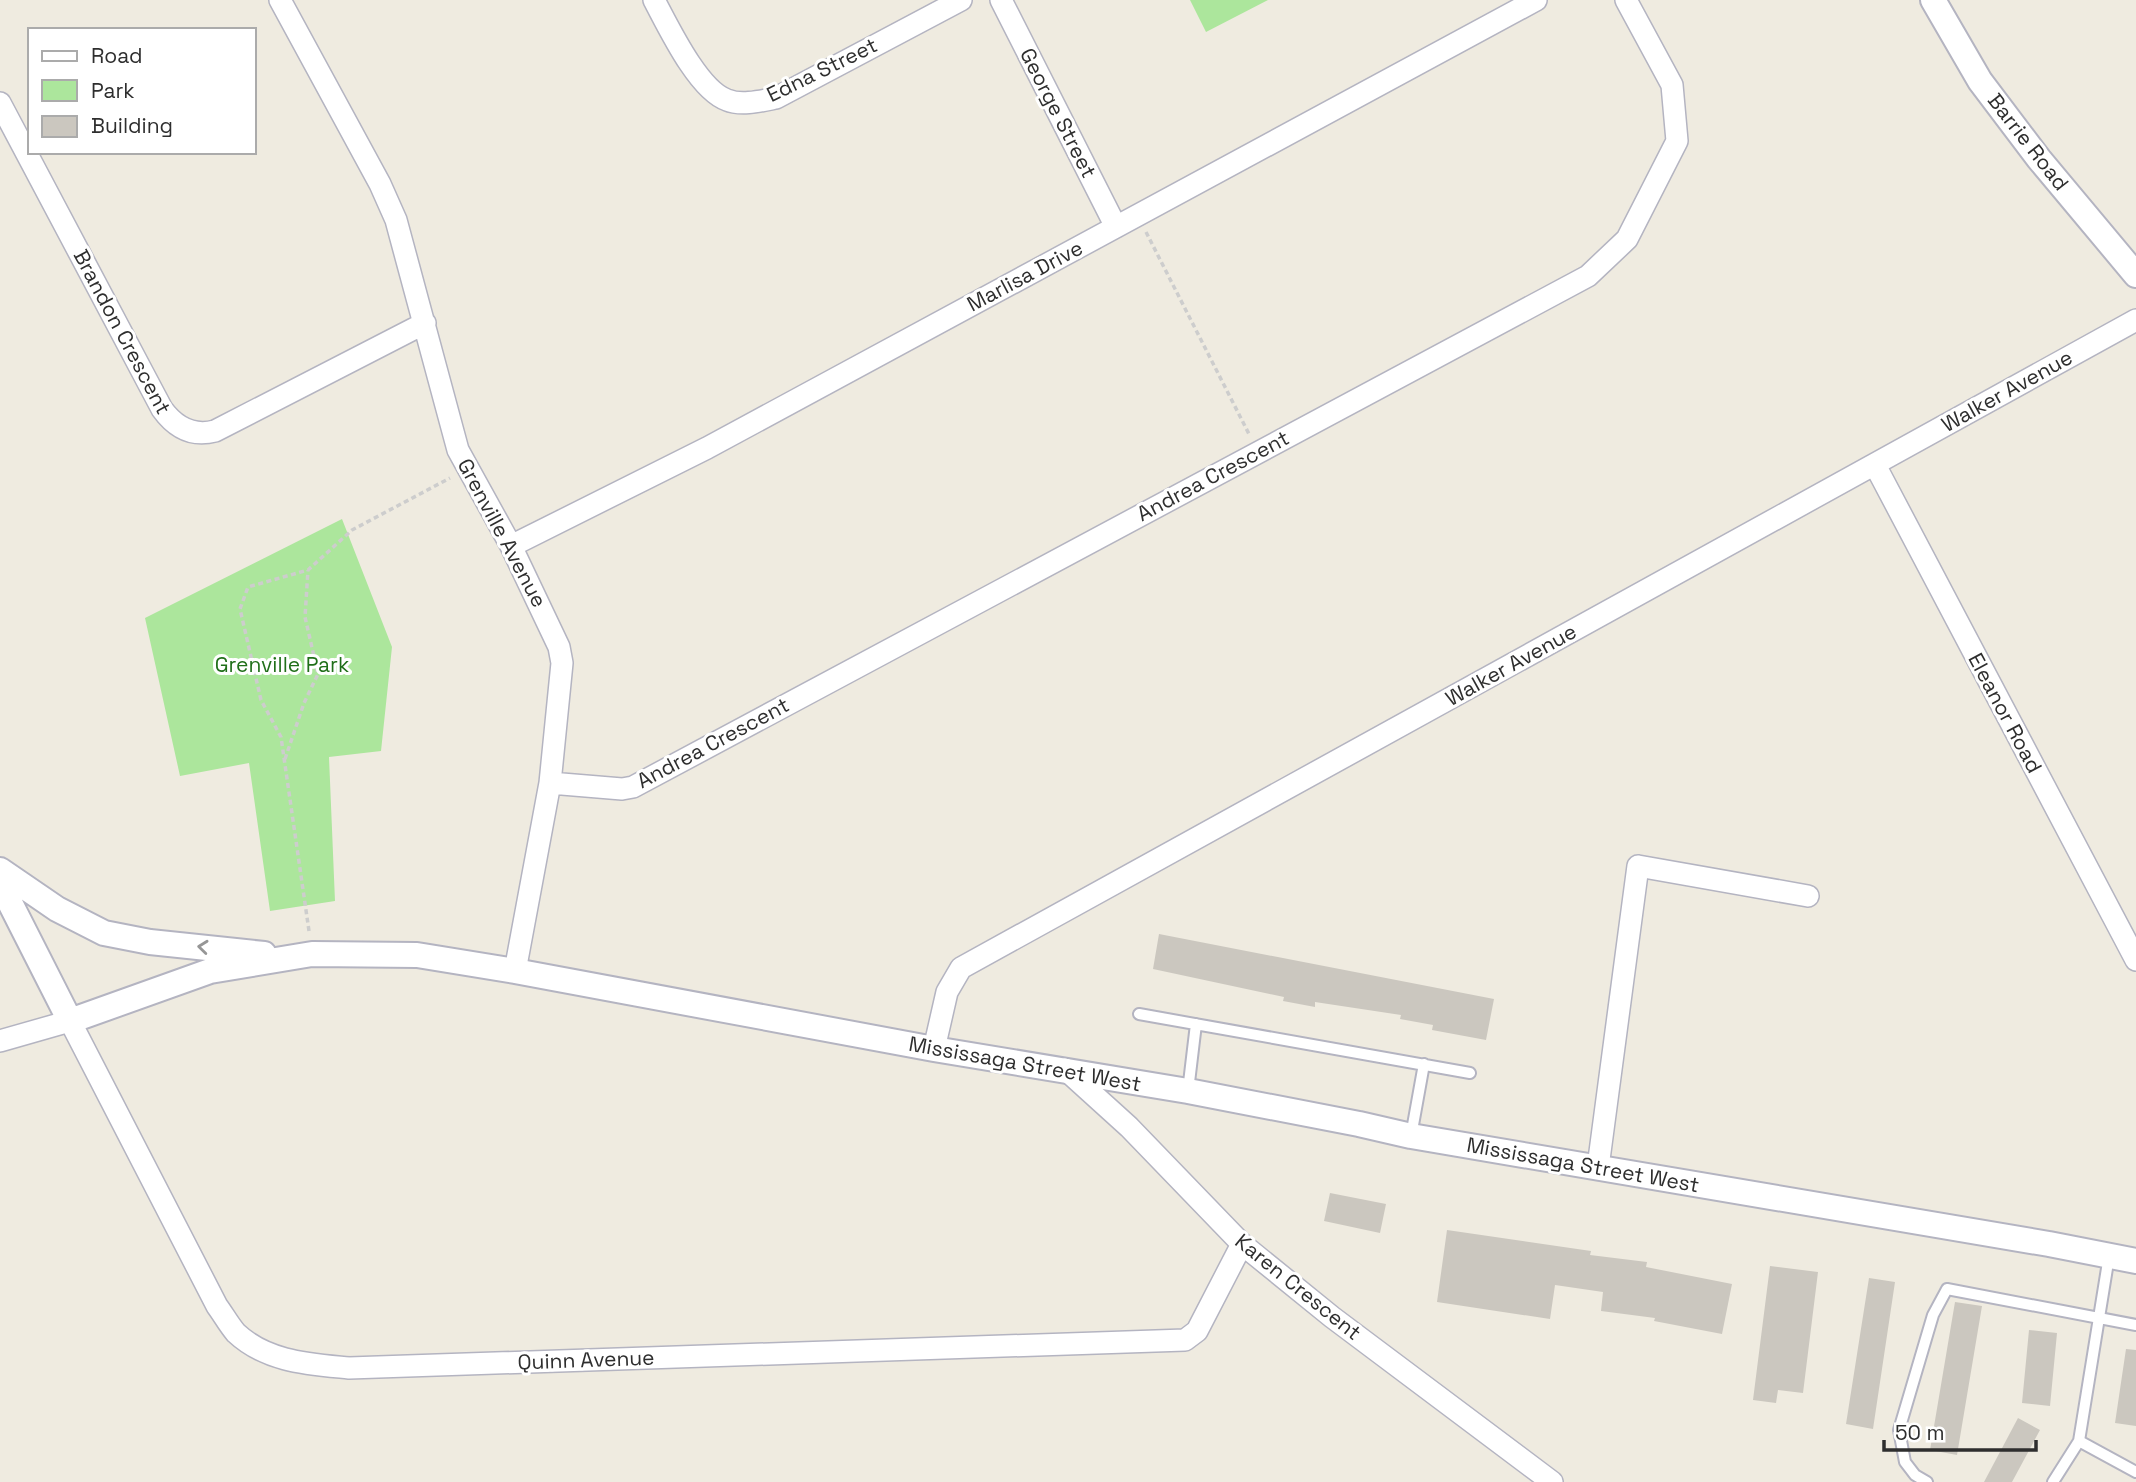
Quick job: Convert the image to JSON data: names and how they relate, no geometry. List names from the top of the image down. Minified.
{"streets":{"street":["Edna Street","George Street","Barrie Road","Marlisa Drive","Brandon Crescent","Walker Avenue","Andrea Crescent","Grenville Avenue","Eleanor Road","Mississaga Street West","Karen Crescent","Quinn Avenue"]},"crossings":[["George Street","Marlisa Drive"],["Marlisa Drive","Grenville Avenue"],["Brandon Crescent","Grenville Avenue"],["Walker Avenue","Eleanor Road"],["Walker Avenue","Mississaga Street West"],["Andrea Crescent","Grenville Avenue"],["Grenville Avenue","Mississaga Street West"],["Mississaga Street West","Karen Crescent"],["Mississaga Street West","Quinn Avenue"],["Karen Crescent","Quinn Avenue"]],"parks":["Grenville Park"],"legend":["Road","Park","Building"],"scale_bar":"50 m"}
